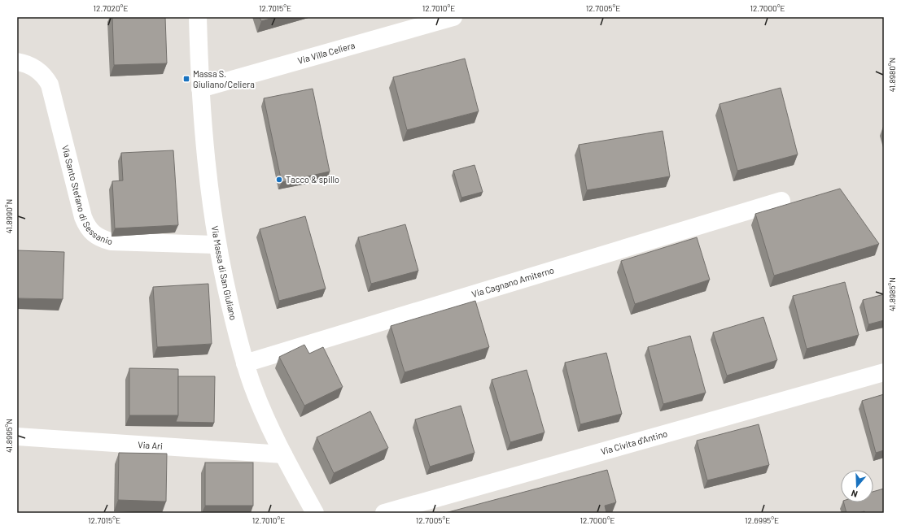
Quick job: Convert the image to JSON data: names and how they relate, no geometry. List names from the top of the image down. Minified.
{"streets":{"street":["Via Villa Celiera","Via Santo Stefano di Sessanio","Via Massa di San Giuliano","Via Cagnano Amiterno","Via Civita d'Antino","Via Ari"]},"crossings":[["Via Villa Celiera","Via Massa di San Giuliano"],["Via Santo Stefano di Sessanio","Via Massa di San Giuliano"],["Via Massa di San Giuliano","Via Cagnano Amiterno"],["Via Massa di San Giuliano","Via Ari"]],"places":{"transit":["Massa S. Giuliano/Celiera"],"other":["Tacco & spillo"]},"north":"bottom","coordinates":["12.7020°E","12.7015°E","12.7010°E","12.7005°E","12.7000°E","41.8980°N","41.8990°N","41.8985°N","41.8995°N","12.6995°E"]}
